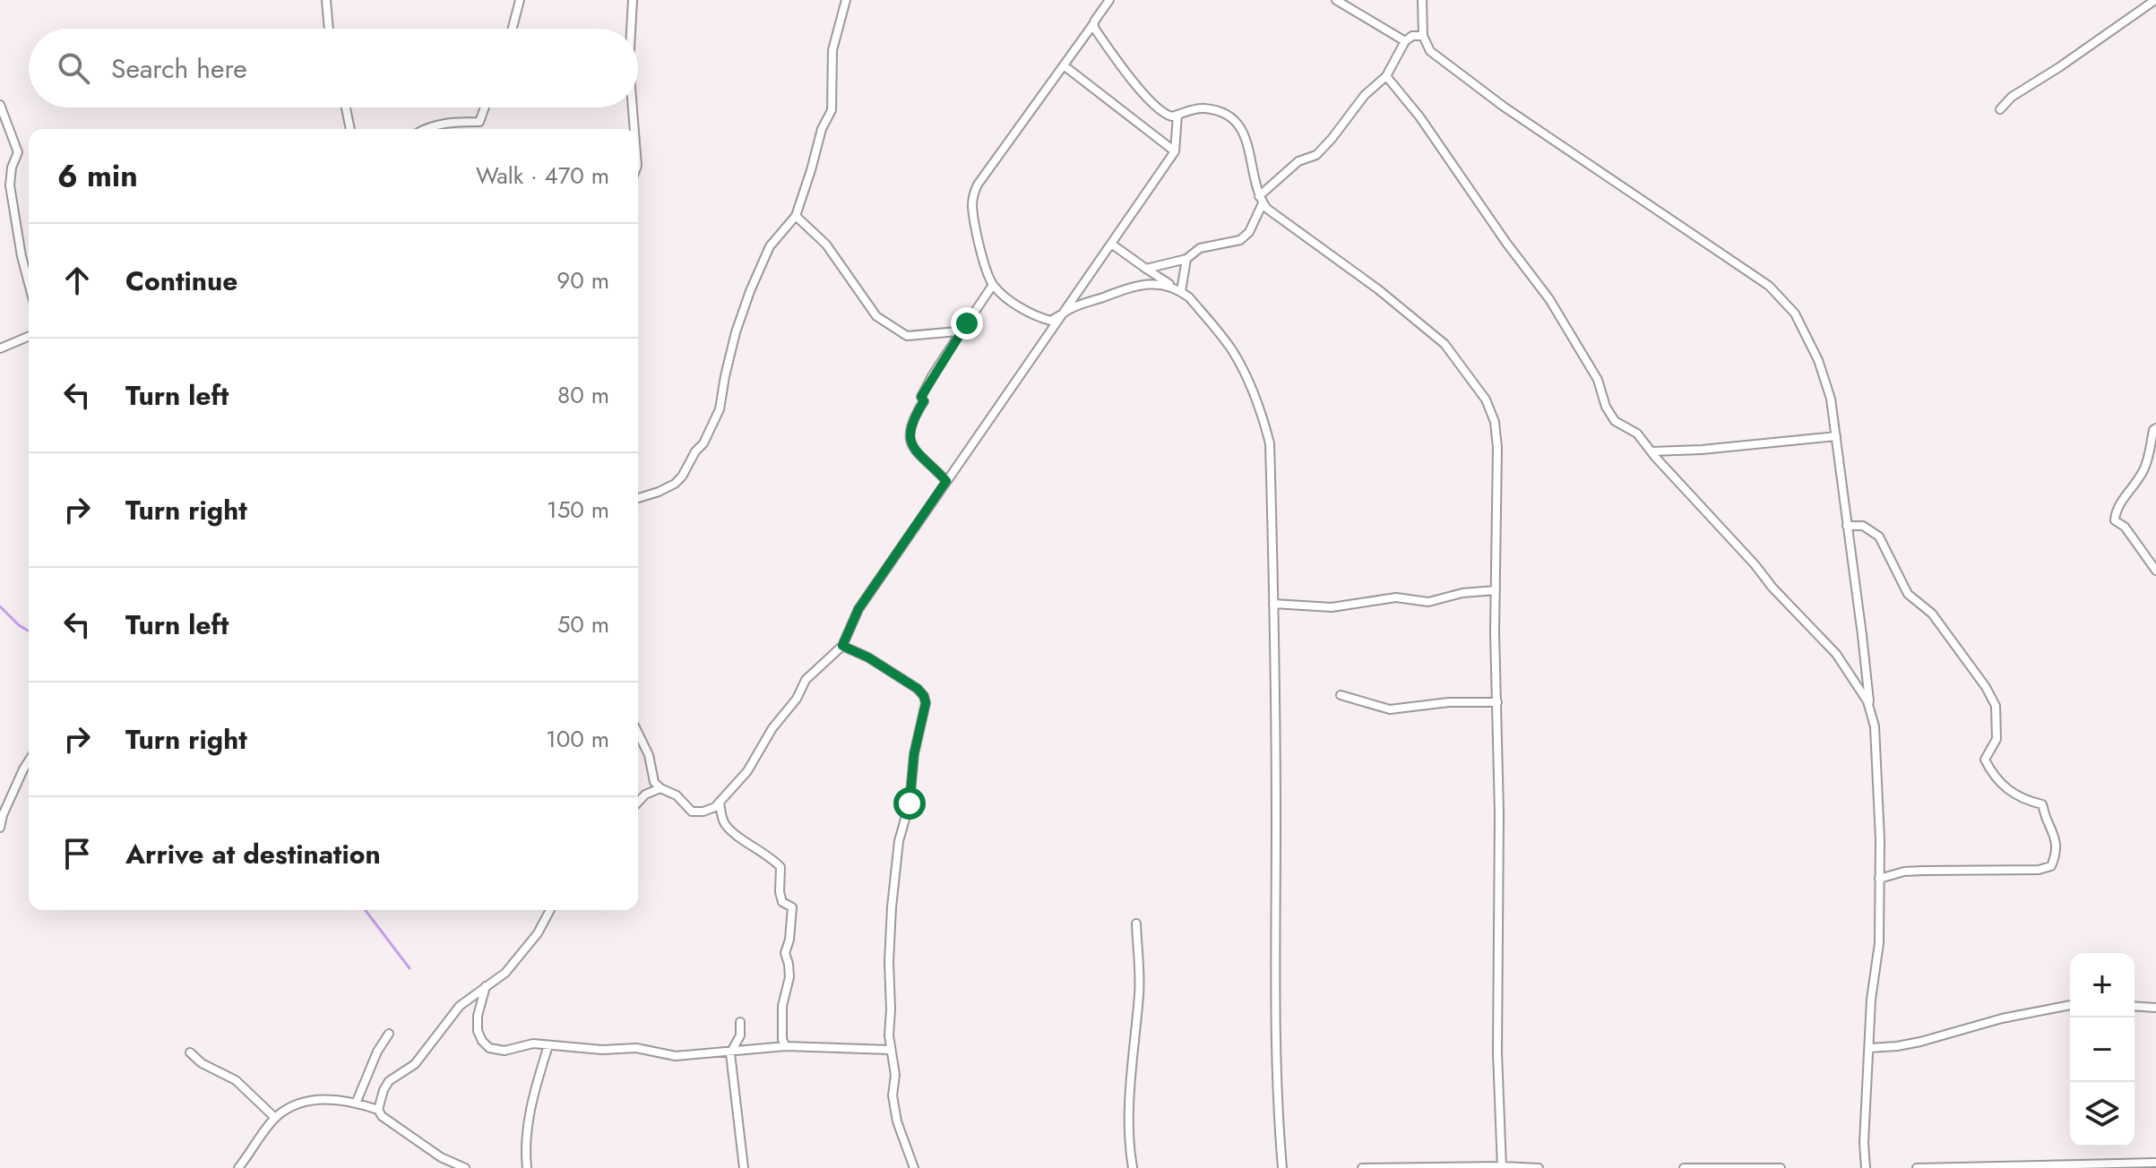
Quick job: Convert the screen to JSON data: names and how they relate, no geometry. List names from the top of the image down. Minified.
{"page":{"search":"Search here","heading":["6 min","Walk · 470 m"],"list":[["Continue","90 m"],["Turn left","80 m"],["Turn right","150 m"],["Turn left","50 m"],["Turn right","100 m"],"Arrive at destination"],"map_buttons":["+","−"]}}
